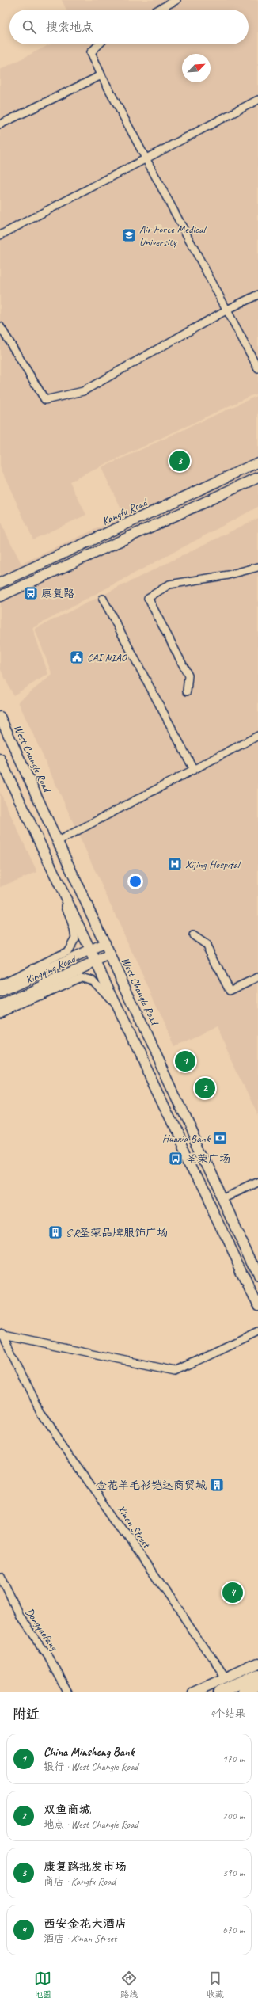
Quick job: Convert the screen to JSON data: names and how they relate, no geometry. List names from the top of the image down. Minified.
{"streets":{"main road":["Kangfu Road","West Changle Road","Xingqing Road"],"street":["Xinan Street","Dongyaofang"]},"crossings":[["West Changle Road","Xingqing Road"]],"places":{"school or university":["Air Force Medical University"],"bus stop":["康复路","圣荣广场"],"public building":["CAI NIAO"],"hospital":["Xijing Hospital"],"bank":["Huaxia Bank"],"building":["S.R圣荣品牌服饰广场","金花羊毛衫铠达商贸城"]},"north":"top right","page":{"search":"搜索地点","pins":["3","1","2","4"],"heading":["附近","4个结果"],"list":[{"mark":"1","name":"China Minsheng Bank","note":"银行 · West Changle Road","value":"170 m"},{"mark":"2","name":"双鱼商城","note":"地点 · West Changle Road","value":"200 m"},{"mark":"3","name":"康复路批发市场","note":"商店 · Kangfu Road","value":"390 m"},{"mark":"4","name":"西安金花大酒店","note":"酒店 · Xinan Street","value":"670 m"}],"nav":["地图","路线","收藏"]}}
